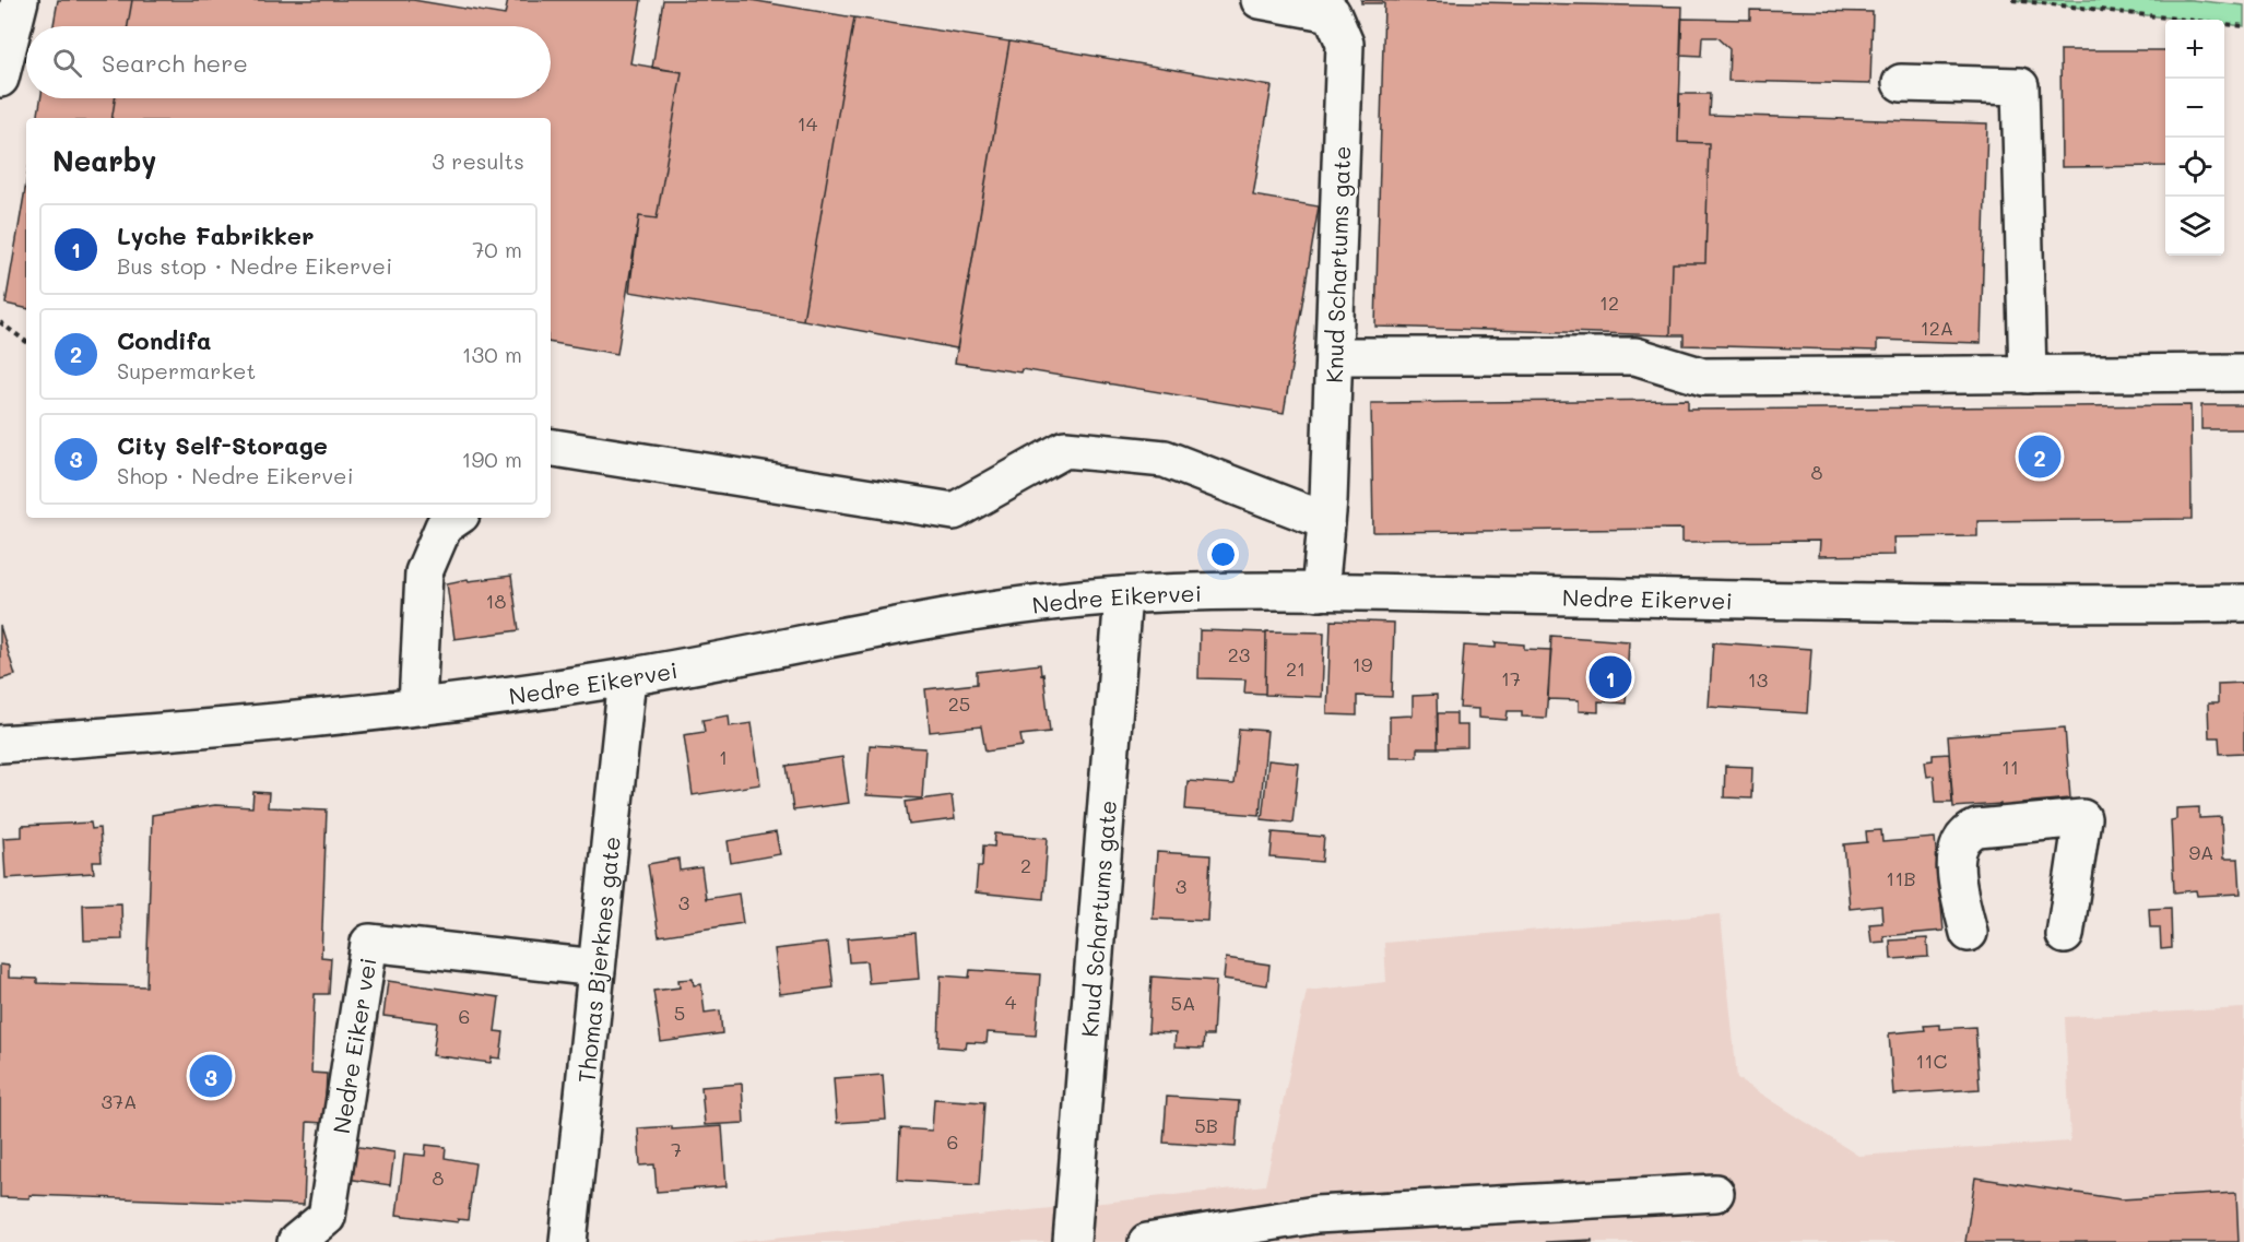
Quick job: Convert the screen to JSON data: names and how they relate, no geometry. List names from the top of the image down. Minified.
{"streets":{"main road":["Knud Schartums gate","Nedre Eikervei","Thomas Bjerknes gate","Nedre Eiker vei"]},"crossings":[["Knud Schartums gate","Nedre Eikervei"],["Nedre Eikervei","Thomas Bjerknes gate"],["Thomas Bjerknes gate","Nedre Eiker vei"]],"house_numbers":["14","12","12A","8","18","23","19","21","17","13","25","1","11","9A","2","11B","3","3","4","5A","5","6","11C","37A","5B","6","7","8"],"page":{"map_buttons":["+","−"],"search":"Search here","heading":["Nearby","3 results"],"list":[{"mark":"1","name":"Lyche Fabrikker","note":"Bus stop · Nedre Eikervei","value":"70 m"},{"mark":"2","name":"Condifa","note":"Supermarket","value":"130 m"},{"mark":"3","name":"City Self-Storage","note":"Shop · Nedre Eikervei","value":"190 m"}],"pins":["2","1","3"]}}
